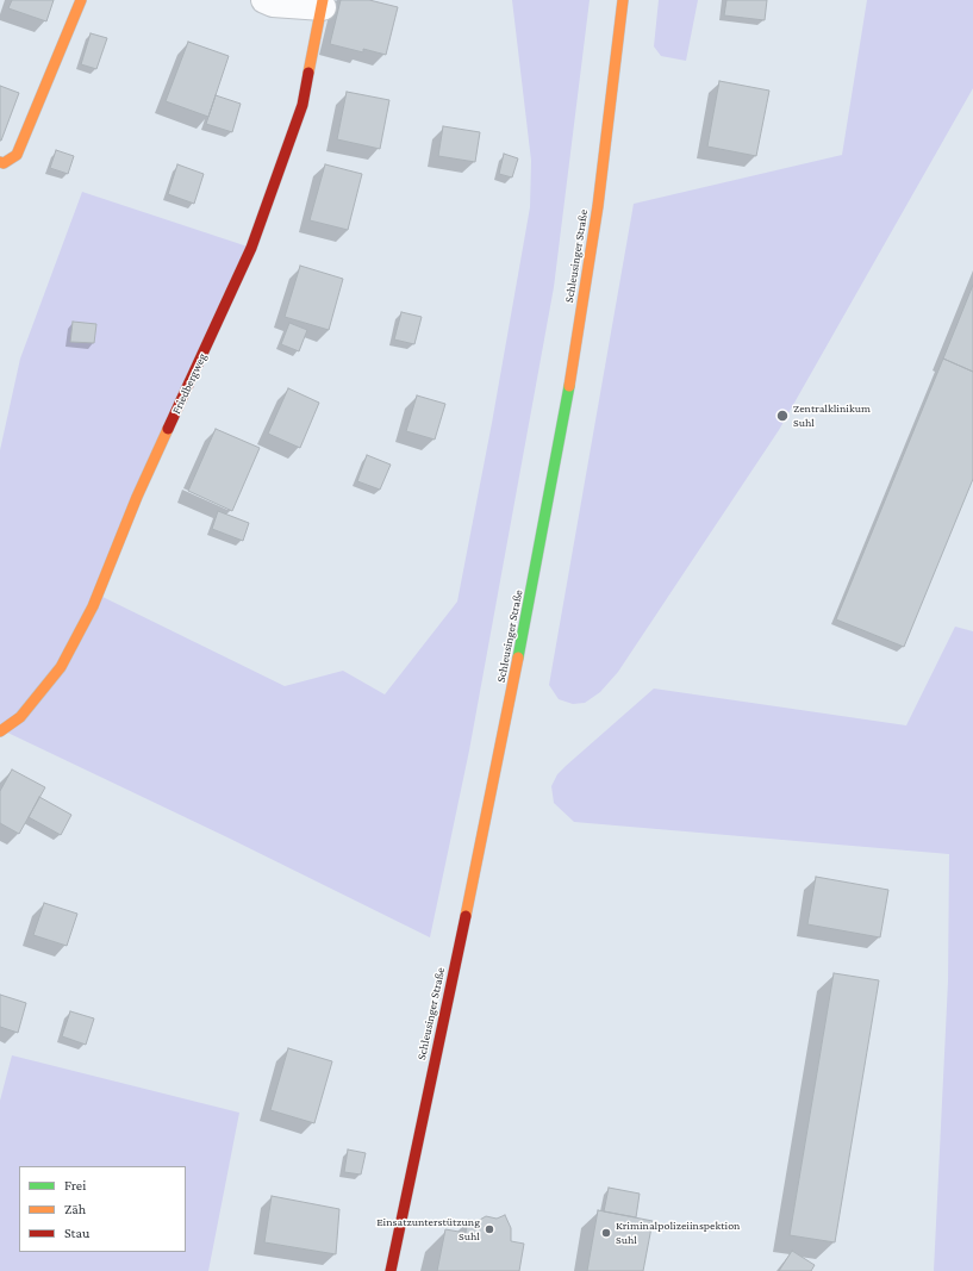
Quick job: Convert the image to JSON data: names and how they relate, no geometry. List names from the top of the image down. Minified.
{"streets":{"main road":["Schleusinger Straße","Friedbergweg"]},"places":["Zentralklinikum Suhl","Einsatzunterstützung Suhl","Kriminalpolizeiinspektion Suhl"],"legend":["Frei","Zäh","Stau"]}
